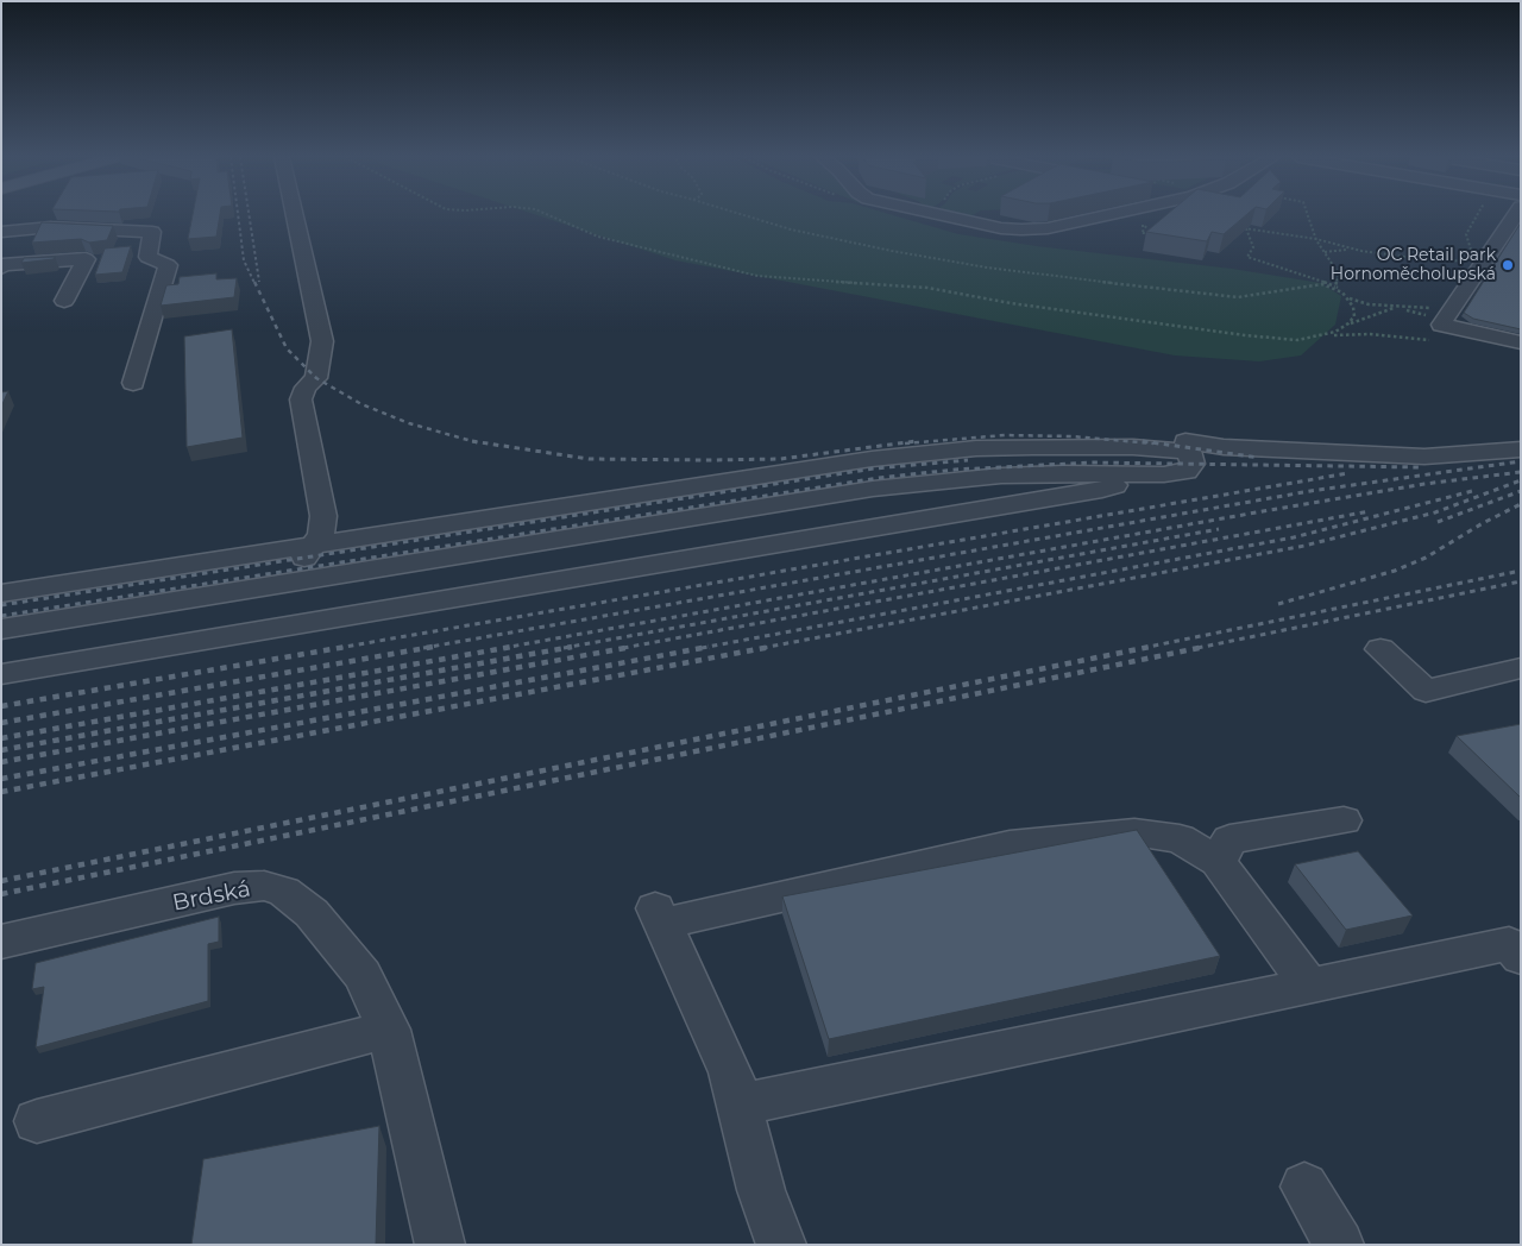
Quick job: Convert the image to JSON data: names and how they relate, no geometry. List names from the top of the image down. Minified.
{"streets":{"street":["Brdská"]},"places":["OC Retail park Hornoměcholupská"]}
